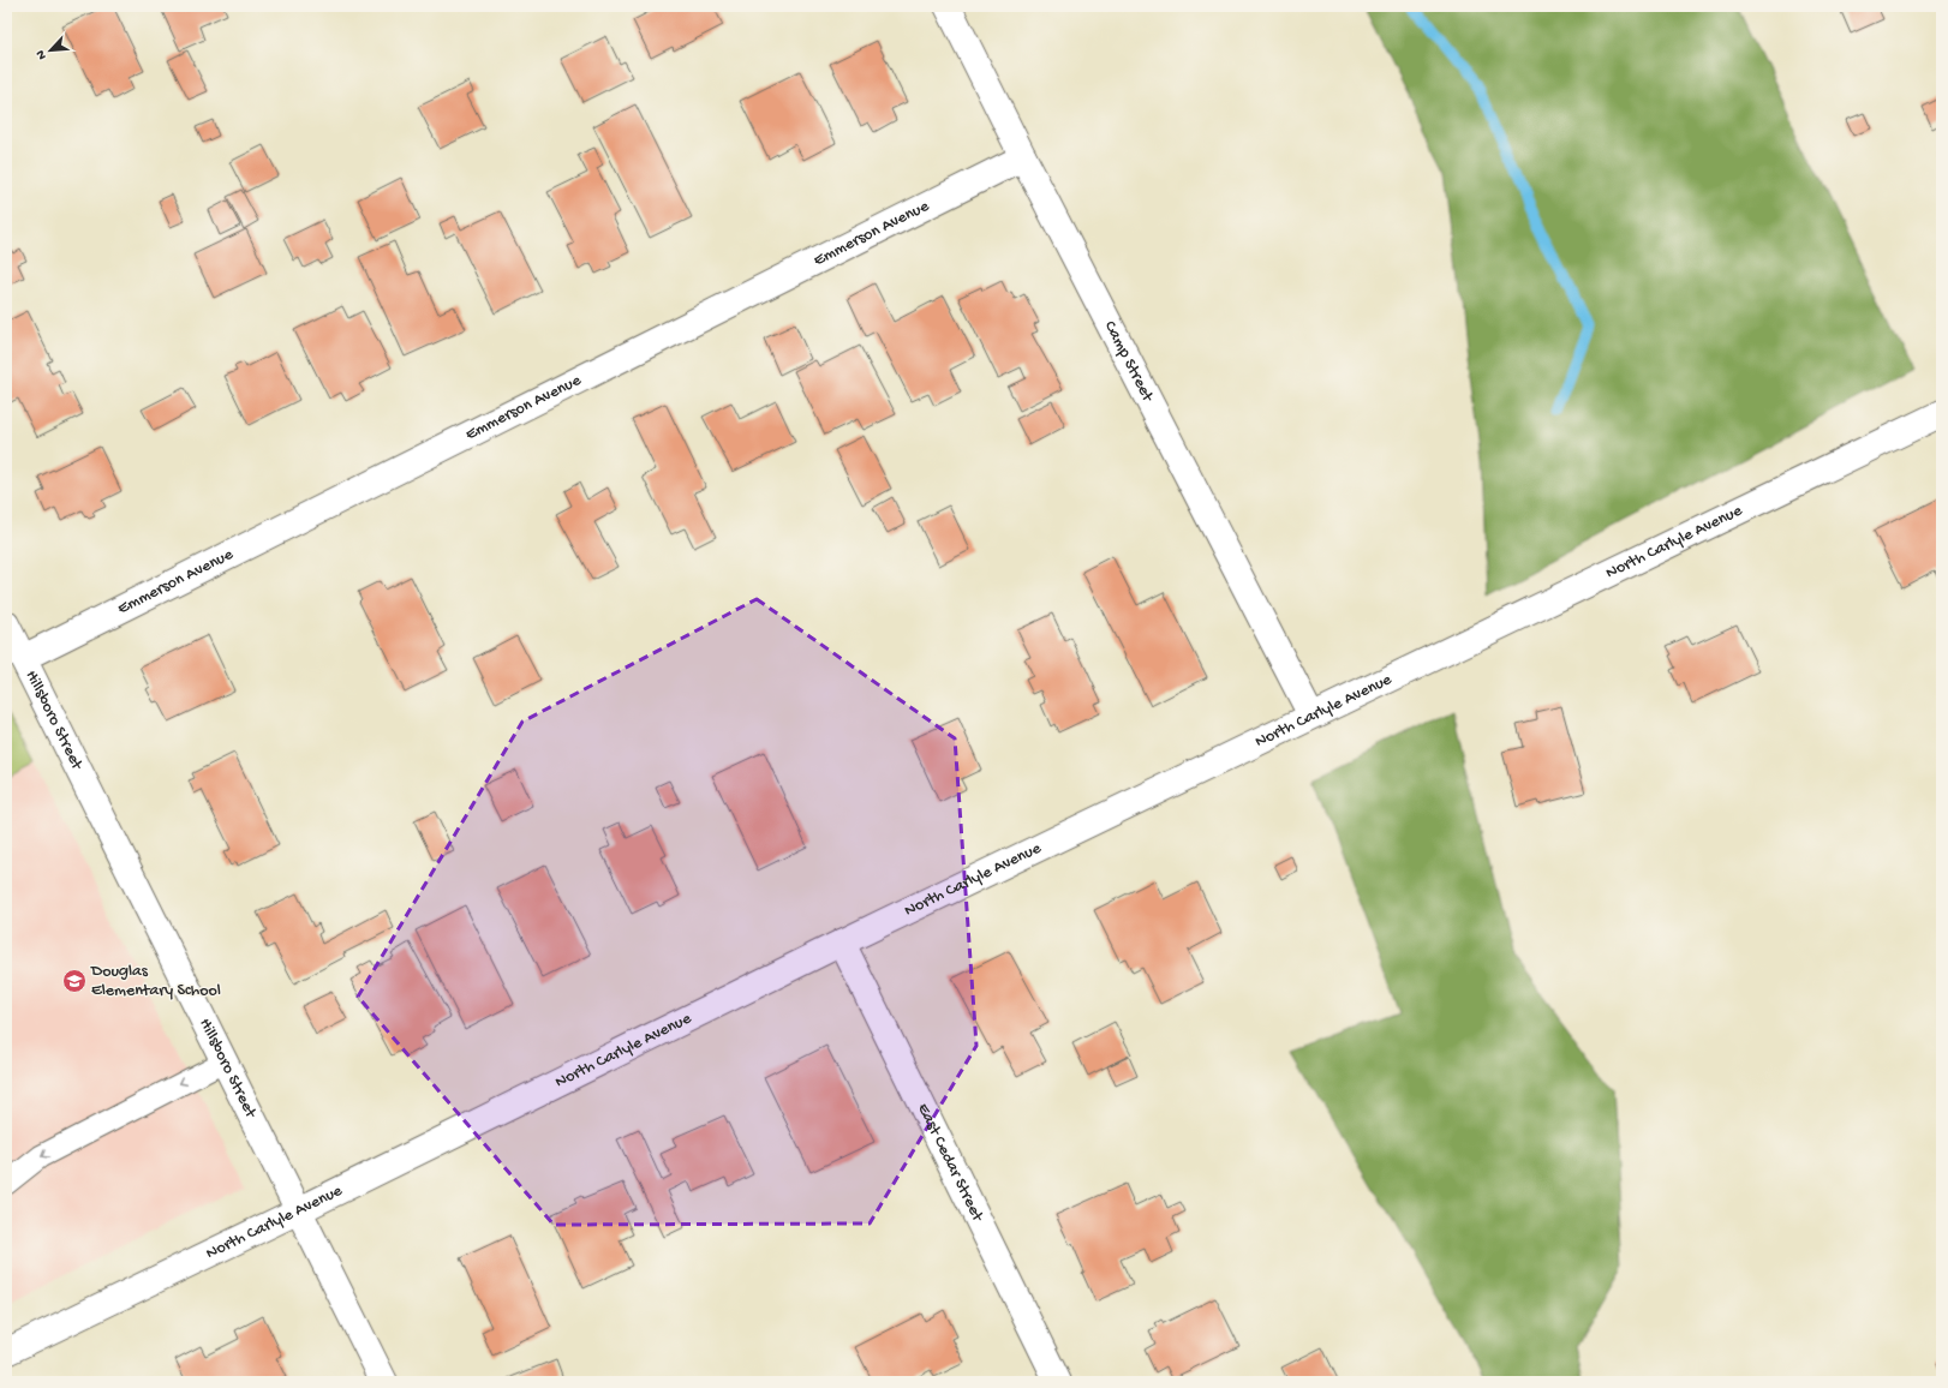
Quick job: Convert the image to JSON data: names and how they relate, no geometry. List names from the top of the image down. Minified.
{"streets":{"street":["Emmerson Avenue","Camp Street","North Carlyle Avenue","Hillsboro Street","East Cedar Street"]},"crossings":[["Emmerson Avenue","Camp Street"],["Emmerson Avenue","Hillsboro Street"],["Camp Street","North Carlyle Avenue"],["North Carlyle Avenue","Hillsboro Street"],["North Carlyle Avenue","East Cedar Street"]],"places":{"school or university":["Douglas Elementary School"]},"north":"bottom left"}
